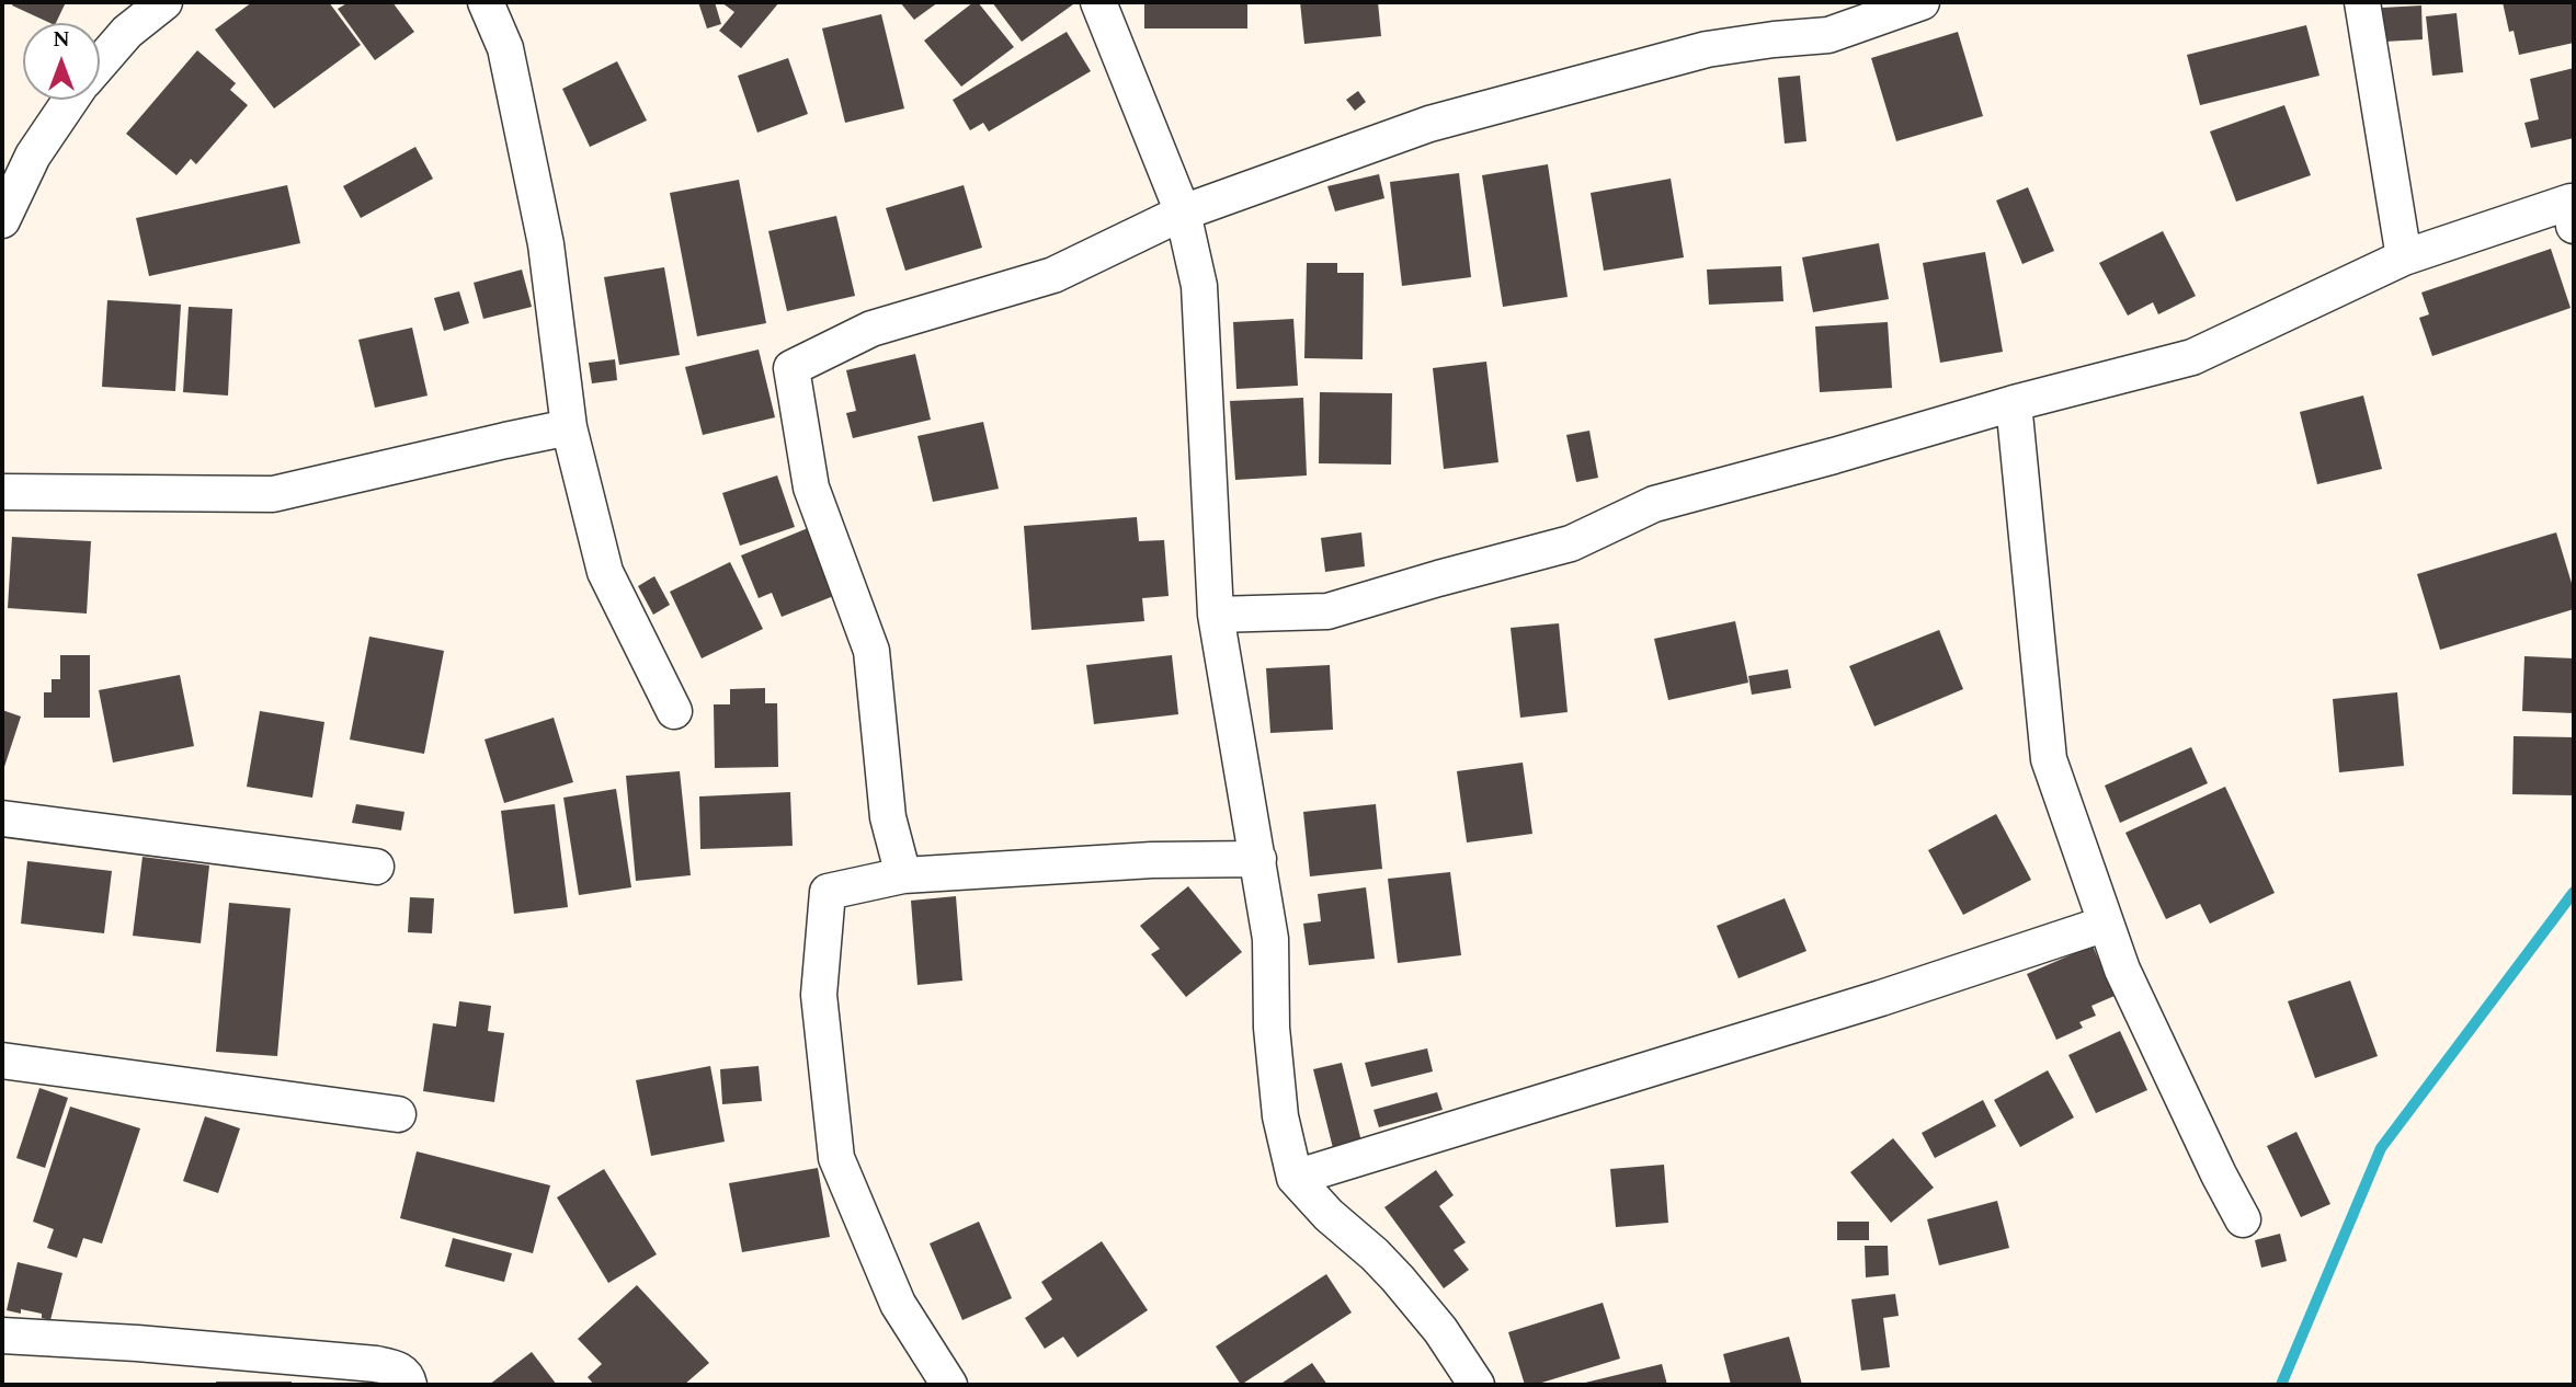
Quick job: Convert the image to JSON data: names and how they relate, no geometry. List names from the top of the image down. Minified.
{"north":"top"}
